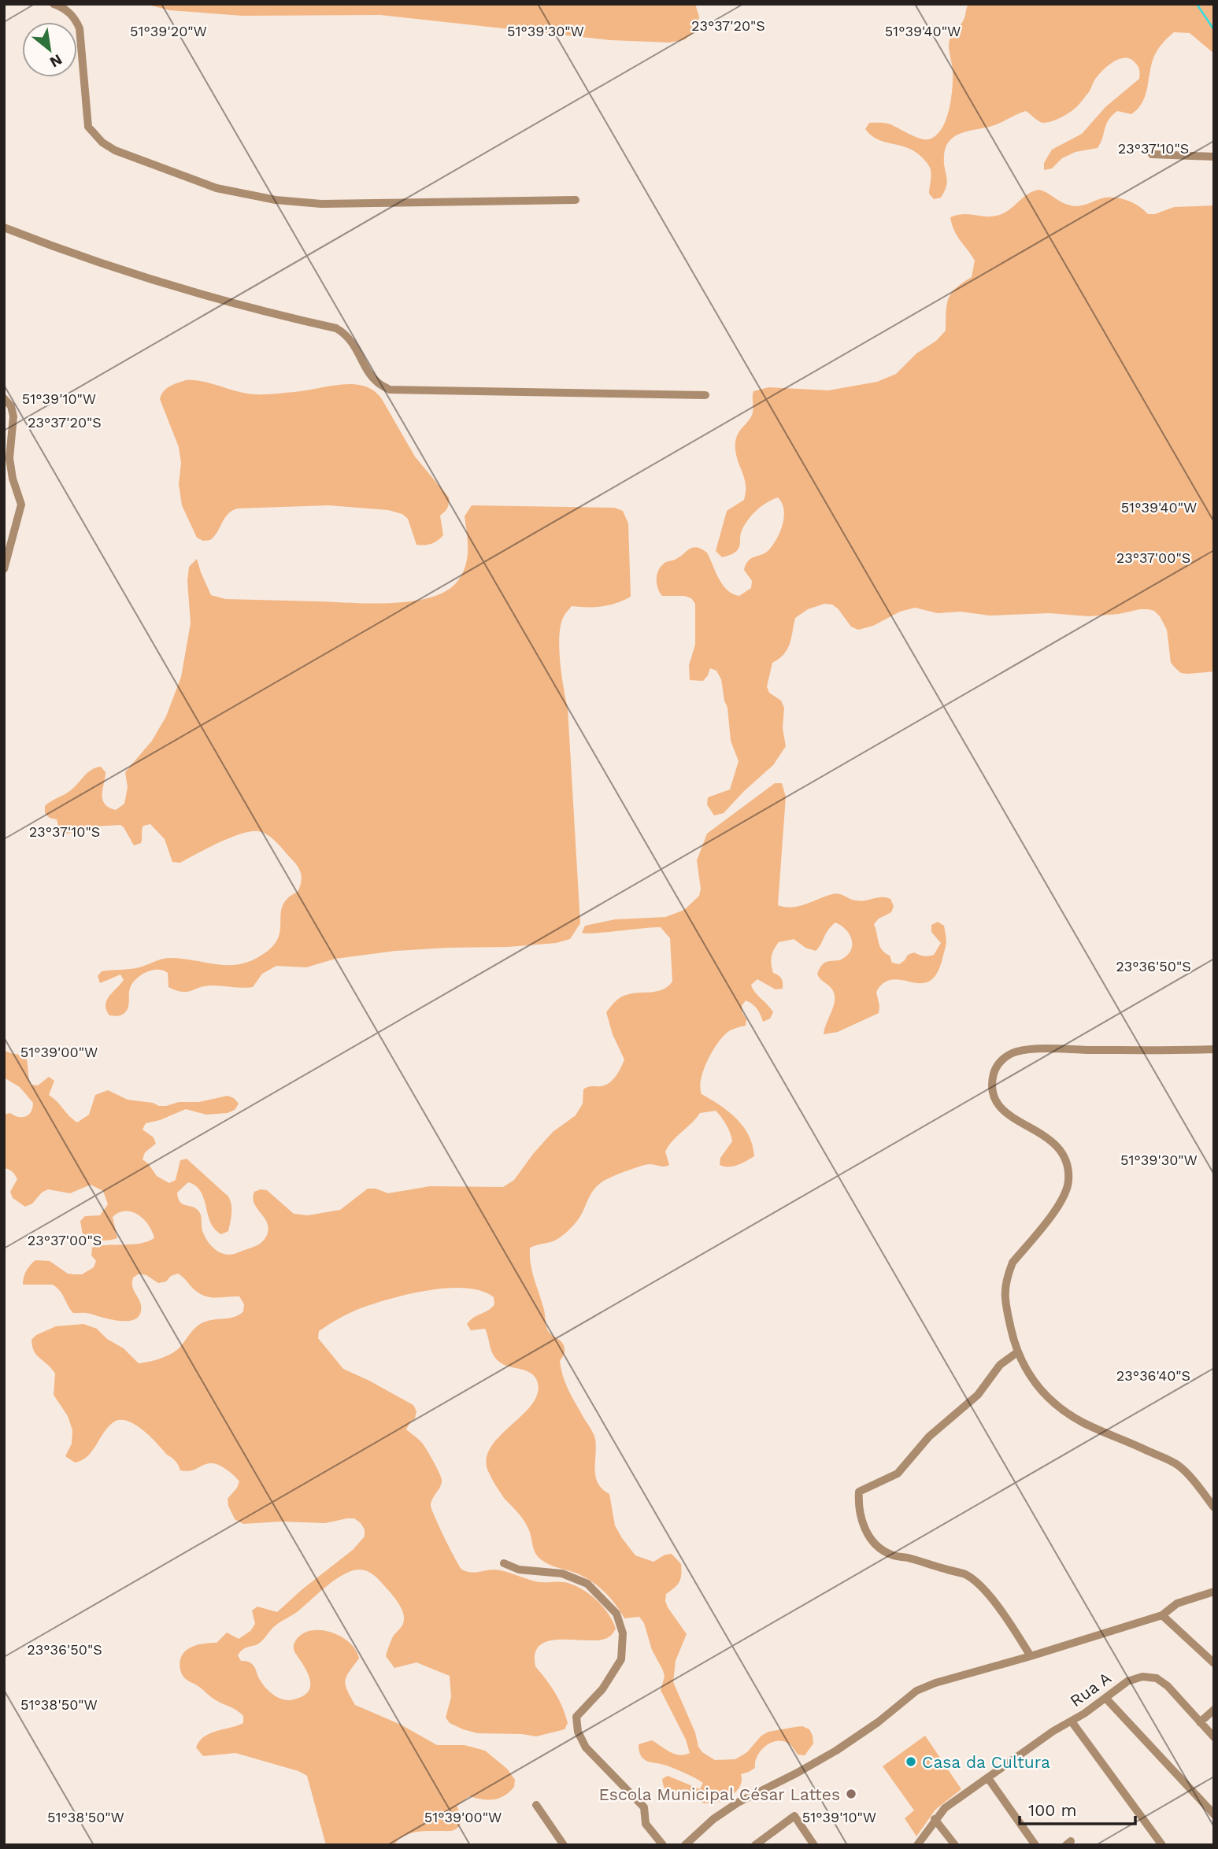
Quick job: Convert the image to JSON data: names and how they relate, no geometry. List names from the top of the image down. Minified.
{"streets":{"street":["Rua A"]},"places":["Casa da Cultura","Escola Municipal César Lattes"],"scale_bar":"100 m","north":"bottom right","coordinates":["23°37'20\"S","51°39'20\"W","51°39'30\"W","51°39'40\"W","23°37'10\"S","51°39'10\"W","23°37'00\"S","23°36'50\"S","51°39'00\"W","23°36'40\"S","51°38'50\"W"]}
